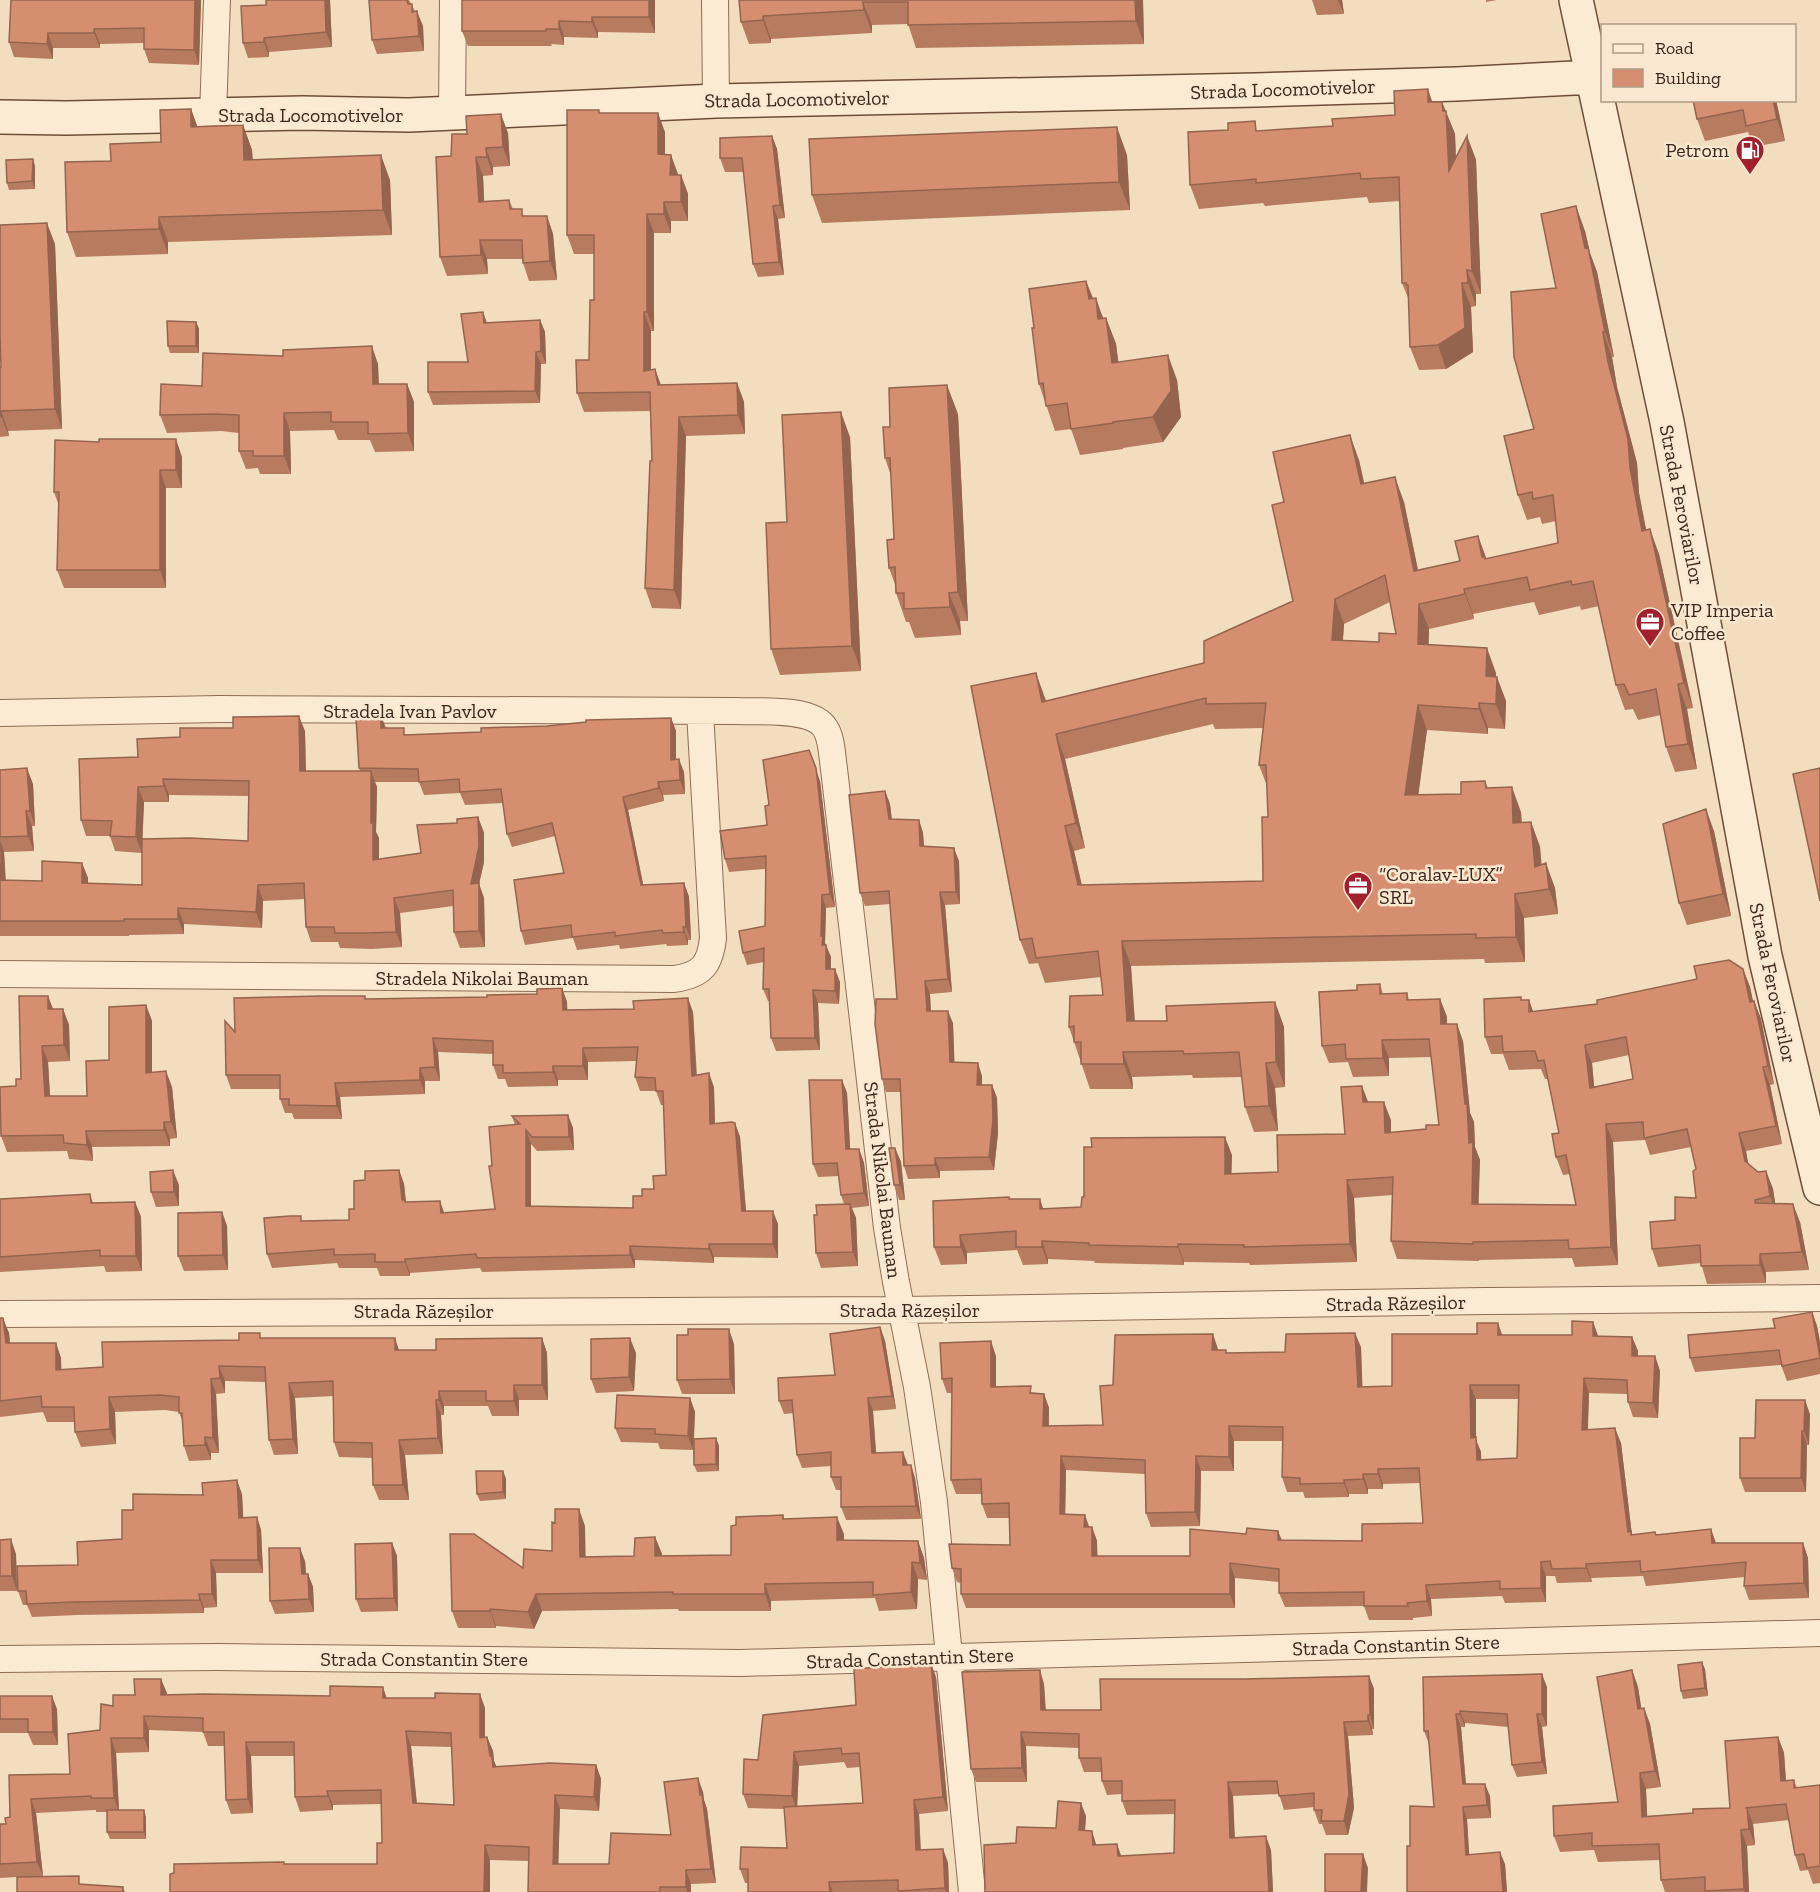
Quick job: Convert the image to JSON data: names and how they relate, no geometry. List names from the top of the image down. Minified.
{"streets":{"main road":["Strada Locomotivelor","Strada Feroviarilor"],"street":["Stradela Ivan Pavlov","Stradela Nikolai Bauman","Strada Nikolai Bauman","Strada Răzeșilor","Strada Constantin Stere"]},"crossings":[["Strada Locomotivelor","Strada Feroviarilor"],["Stradela Ivan Pavlov","Stradela Nikolai Bauman"],["Stradela Ivan Pavlov","Strada Nikolai Bauman"],["Strada Nikolai Bauman","Strada Răzeșilor"],["Strada Nikolai Bauman","Strada Constantin Stere"]],"places":{"fuel station":["Petrom"],"office":["VIP Imperia Coffee","“Coralav-LUX” SRL"]},"legend":["Road","Building"]}
